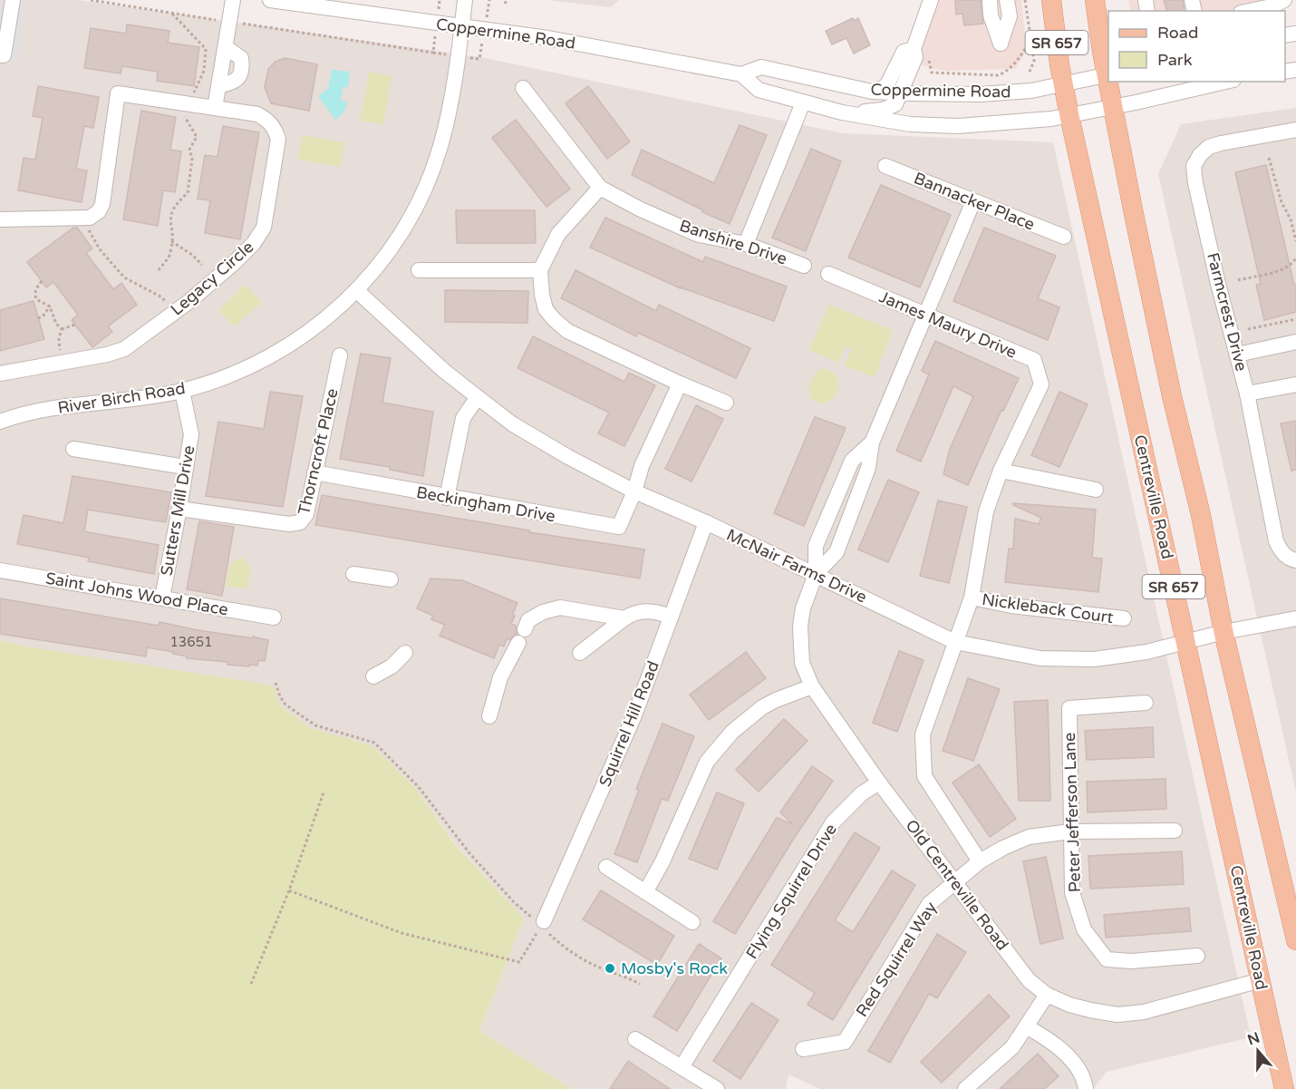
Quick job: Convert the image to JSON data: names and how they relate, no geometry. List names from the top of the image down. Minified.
{"streets":{"main road":["SR 657","Centreville Road"],"street":["Coppermine Road","Bannacker Place","Banshire Drive","Legacy Circle","Farmcrest Drive","James Maury Drive","River Birch Road","Thorncroft Place","Beckingham Drive","Sutters Mill Drive","McNair Farms Drive","Saint Johns Wood Place","Nickleback Court","Squirrel Hill Road","Peter Jefferson Lane","Old Centreville Road","Flying Squirrel Drive","Red Squirrel Way"]},"crossings":[["Coppermine Road","SR 657"],["Coppermine Road","River Birch Road"],["Coppermine Road","Centreville Road"],["SR 657","McNair Farms Drive"],["James Maury Drive","McNair Farms Drive"],["James Maury Drive","Nickleback Court"],["James Maury Drive","Red Squirrel Way"],["River Birch Road","Sutters Mill Drive"],["River Birch Road","McNair Farms Drive"],["Thorncroft Place","Beckingham Drive"],["Thorncroft Place","Sutters Mill Drive"],["Centreville Road","McNair Farms Drive"],["Centreville Road","Old Centreville Road"],["Beckingham Drive","McNair Farms Drive"],["Sutters Mill Drive","Saint Johns Wood Place"],["McNair Farms Drive","Squirrel Hill Road"],["McNair Farms Drive","Old Centreville Road"],["Peter Jefferson Lane","Red Squirrel Way"],["Old Centreville Road","Flying Squirrel Drive"],["Old Centreville Road","Red Squirrel Way"]],"places":["Mosby's Rock"],"house_numbers":["13651"],"legend":["Road","Park"],"north":"top"}
